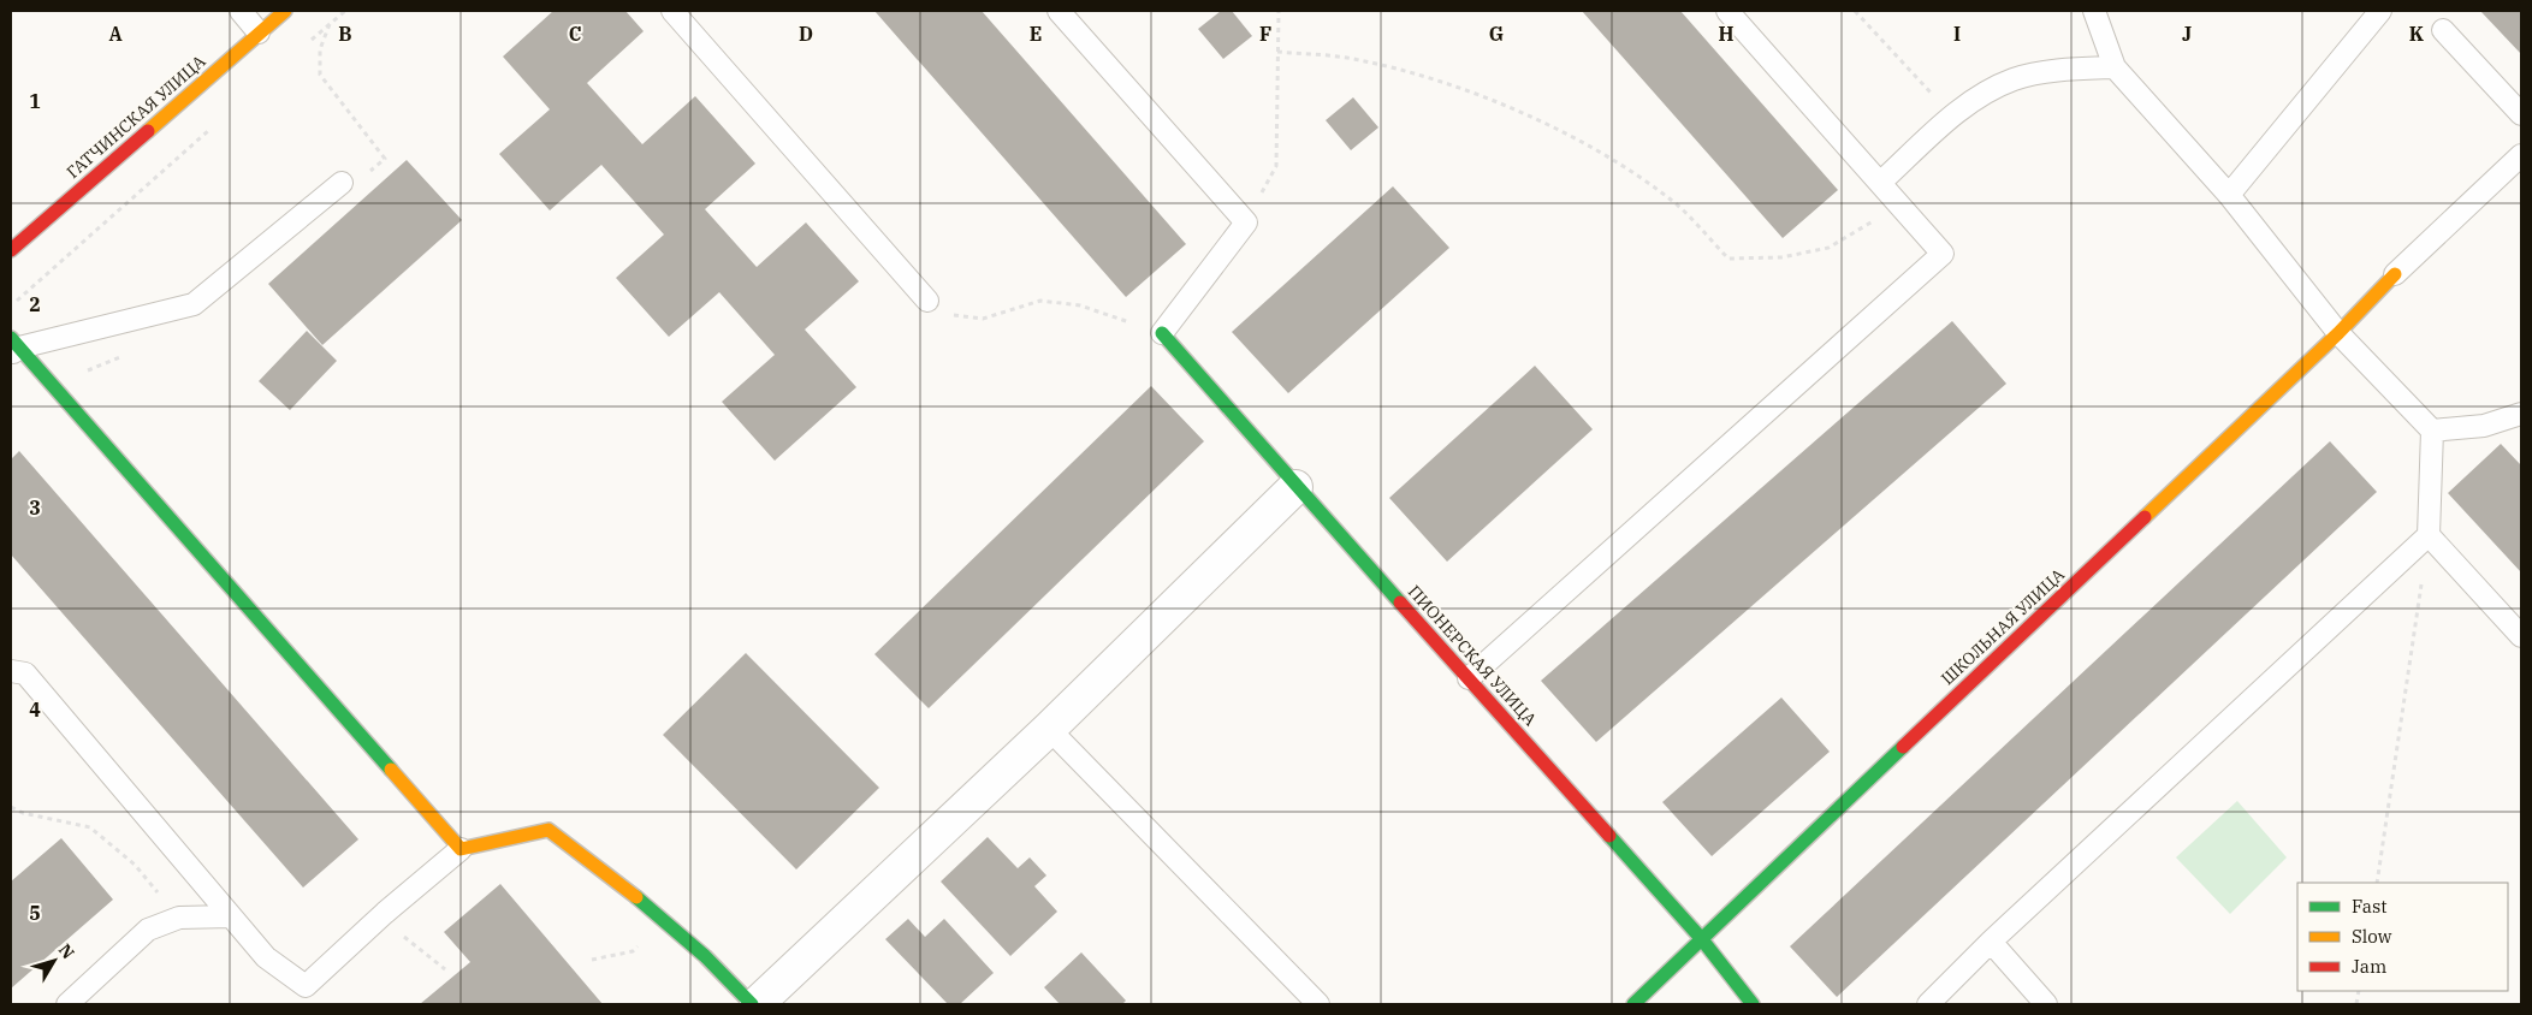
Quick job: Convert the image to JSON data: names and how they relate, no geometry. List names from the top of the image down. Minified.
{"streets":{"street":["ГАТЧИНСКАЯ УЛИЦА","ШКОЛЬНАЯ УЛИЦА","ПИОНЕРСКАЯ УЛИЦА"]},"crossings":[["ШКОЛЬНАЯ УЛИЦА","ПИОНЕРСКАЯ УЛИЦА"]],"legend":["Fast","Slow","Jam"],"north":"top right","grid":{"columns":["A","B","C","D","E","F","G","H","I","J","K"],"rows":["1","2","3","4","5"]}}
